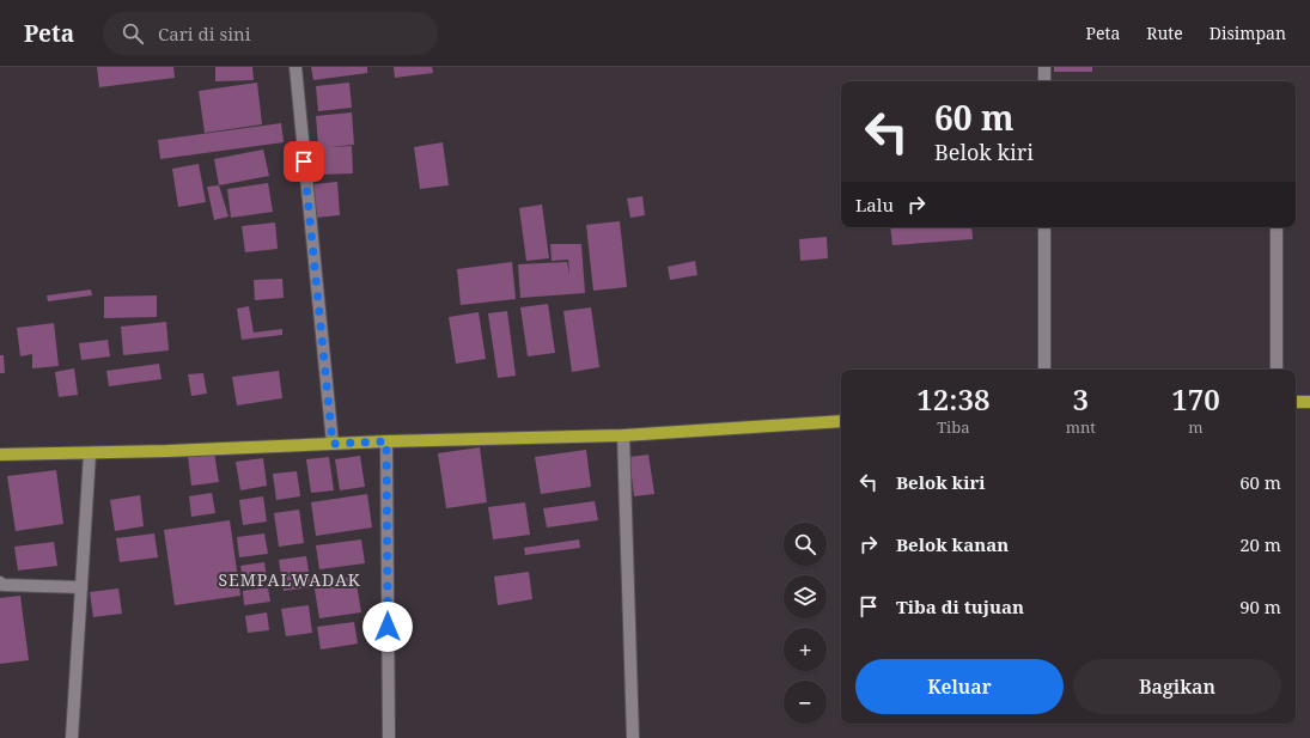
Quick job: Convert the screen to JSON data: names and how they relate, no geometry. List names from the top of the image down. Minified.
{"districts":["SEMPALWADAK"],"page":{"header":"Peta","search":"Cari di sini","nav":["Peta","Rute","Disimpan"],"turn":["60 m","Belok kiri"],"then":"Lalu","eta":["12:38","Tiba","3","mnt","170","m"],"list":[{"name":"Belok kiri","value":"60 m"},{"name":"Belok kanan","value":"20 m"},{"name":"Tiba di tujuan","value":"90 m"}],"map_buttons":["+","−"],"buttons":["Keluar","Bagikan"]}}
